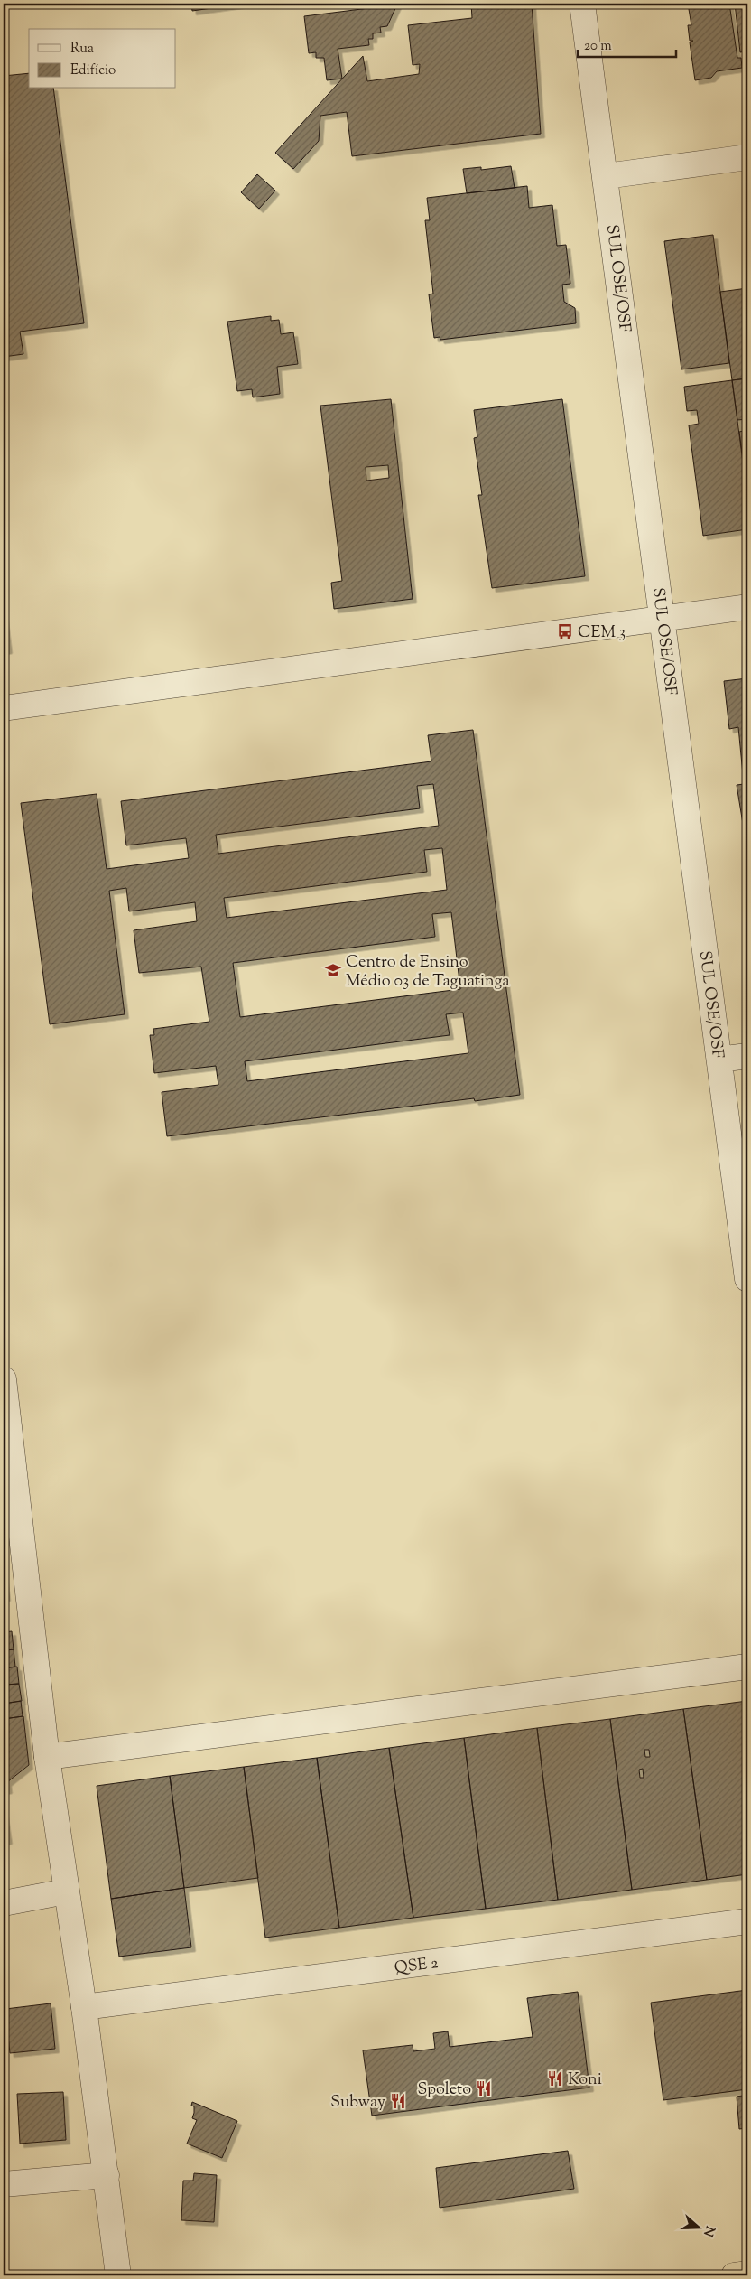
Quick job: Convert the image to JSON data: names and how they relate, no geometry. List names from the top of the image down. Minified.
{"streets":{"street":["SUL OSE/OSF","QSE 2"]},"places":{"bus stop":["CEM 3"],"school or university":["Centro de Ensino Médio 03 de Taguatinga"],"restaurant":["Koni","Spoleto","Subway"]},"legend":["Rua","Edifício"],"scale_bar":"20 m","north":"right"}
